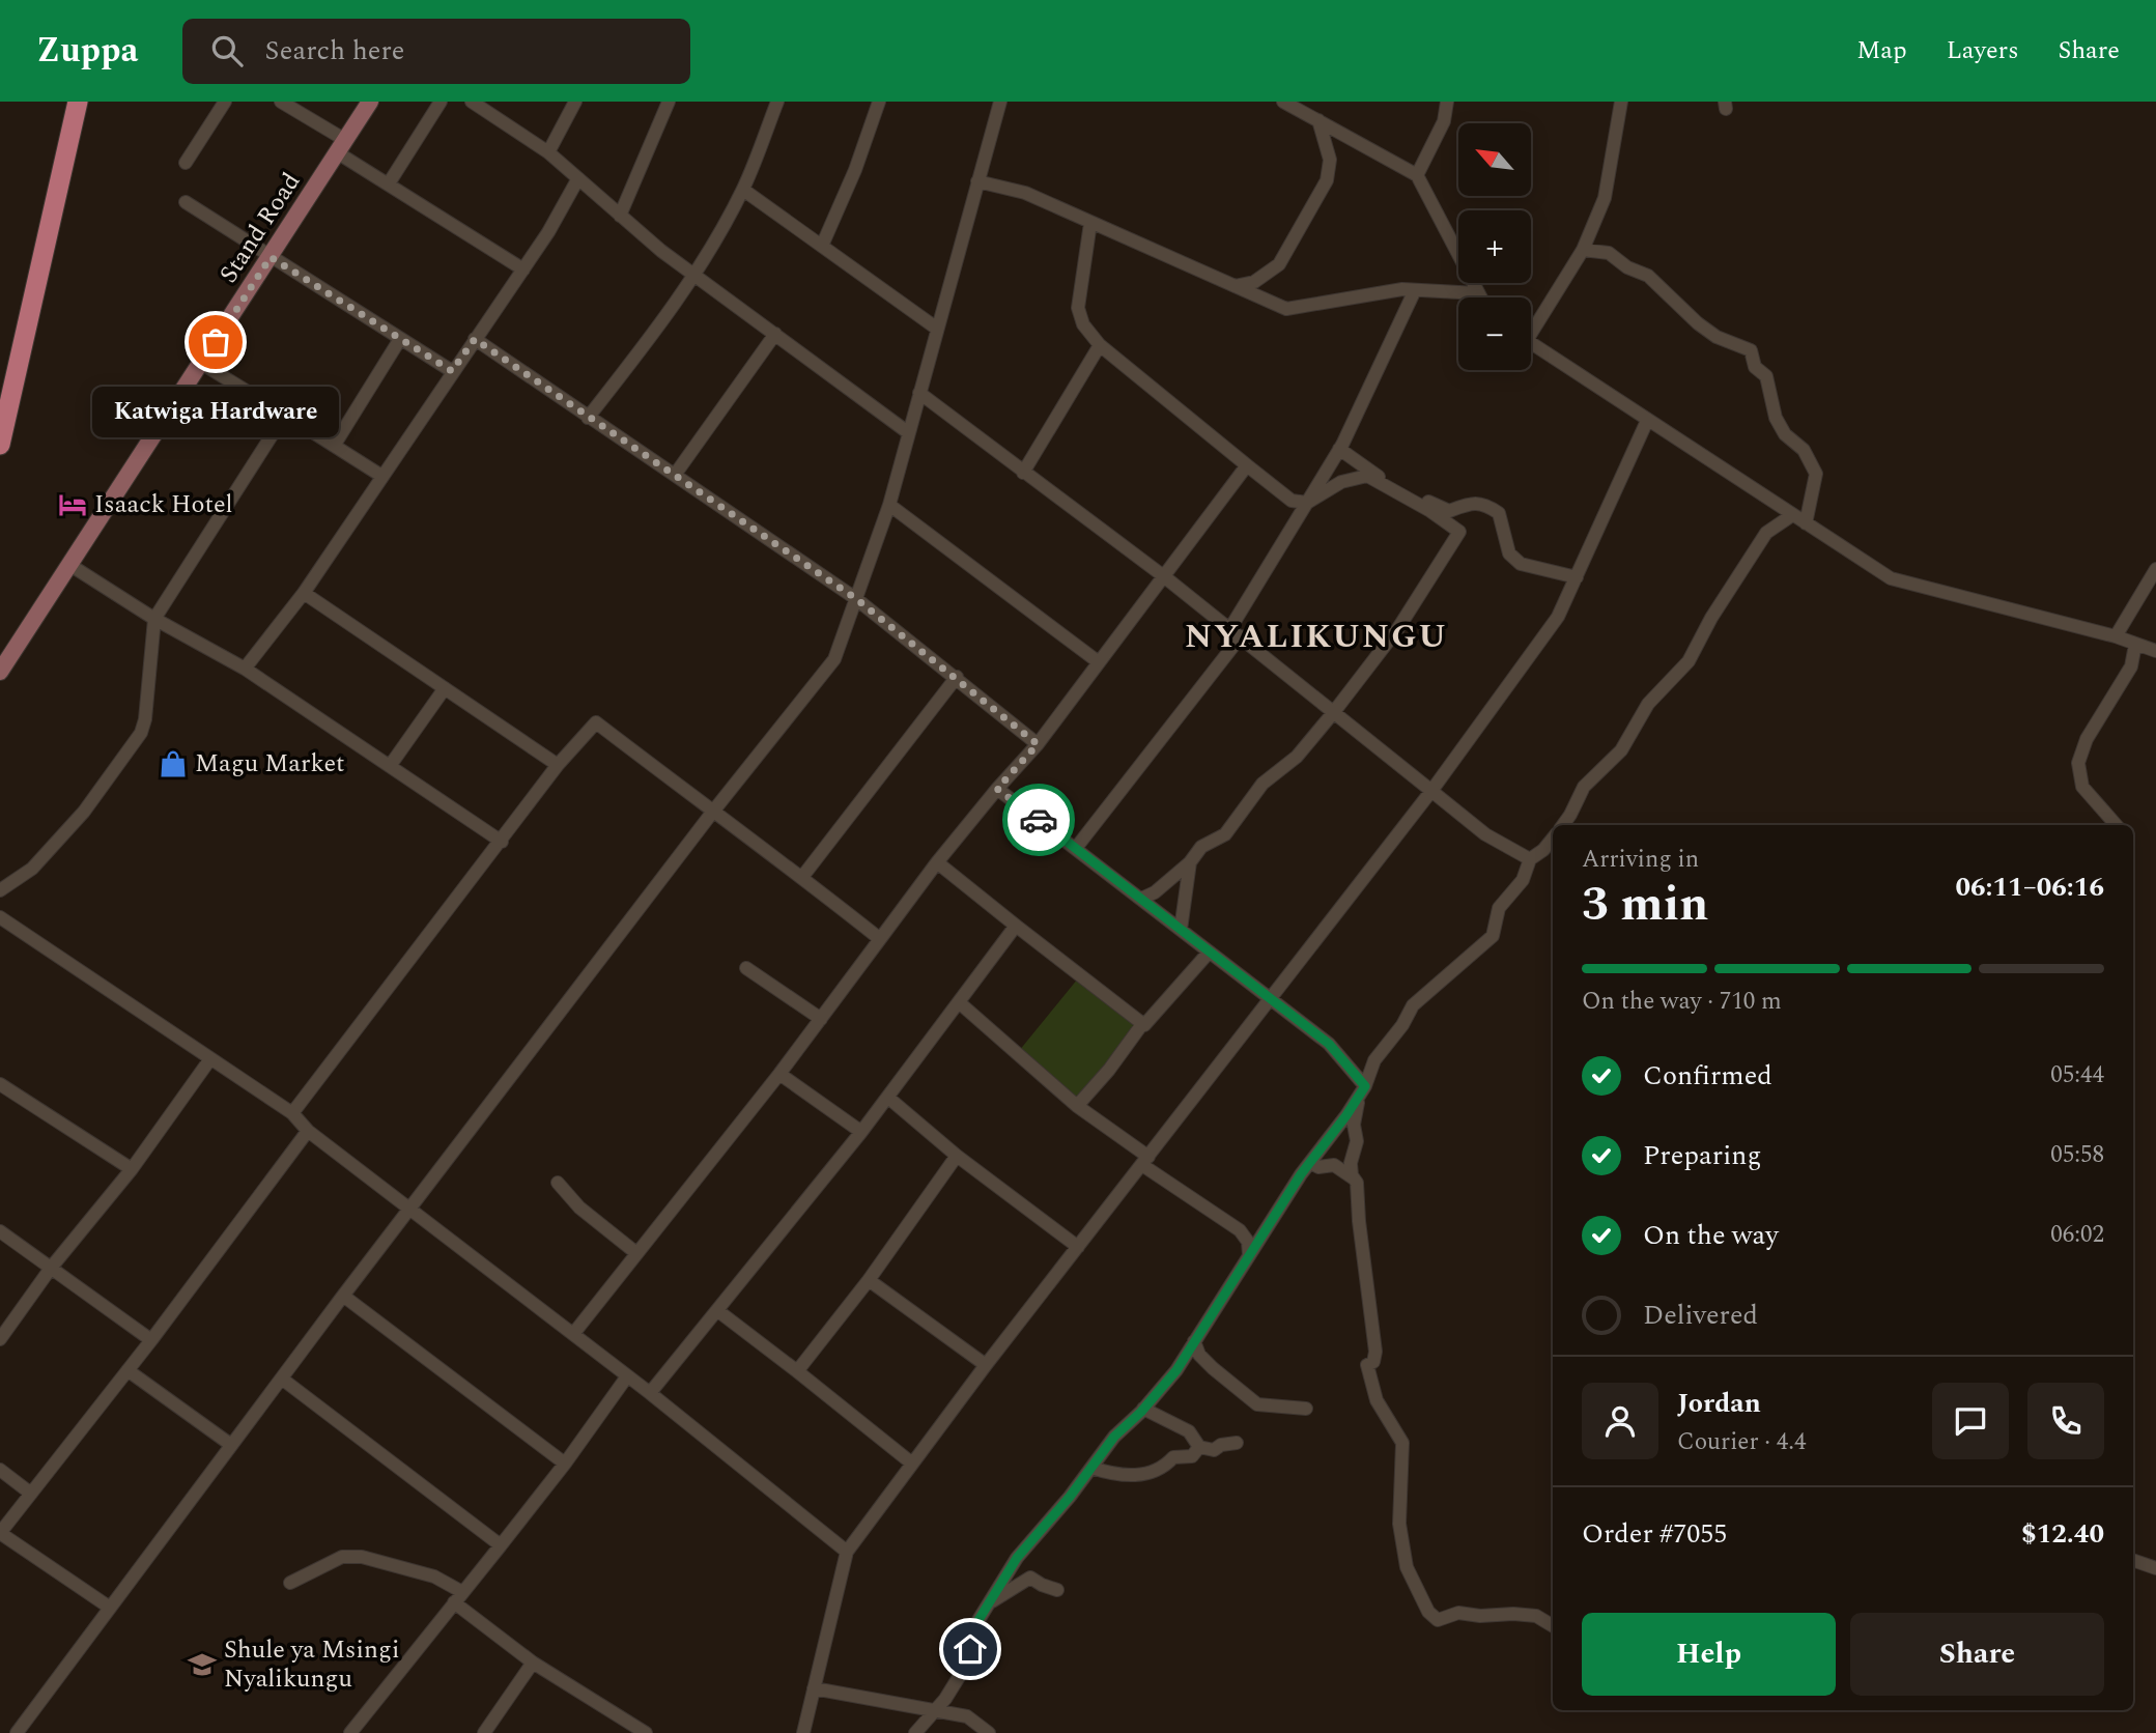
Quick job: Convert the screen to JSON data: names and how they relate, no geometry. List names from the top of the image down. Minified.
{"streets":{"main road":["Stand Road"]},"districts":["NYALIKUNGU"],"places":{"other":["Katwiga Hardware"],"hotel":["Isaack Hotel"],"shop":["Magu Market"],"school or university":["Shule ya Msingi Nyalikungu"]},"north":"top left","page":{"header":"Zuppa","search":"Search here","nav":["Map","Layers","Share"],"map_buttons":["+","−"],"bubble":"Katwiga Hardware","heading":["3 min","Arriving in","06:11–06:16"],"panel":["Jordan","Courier · 4.4","Order #7055","$12.40"],"bar":"On the way · 710 m","list":[["Confirmed","05:44"],["Preparing","05:58"],["On the way","06:02"],"Delivered"],"buttons":["Help","Share"]}}
